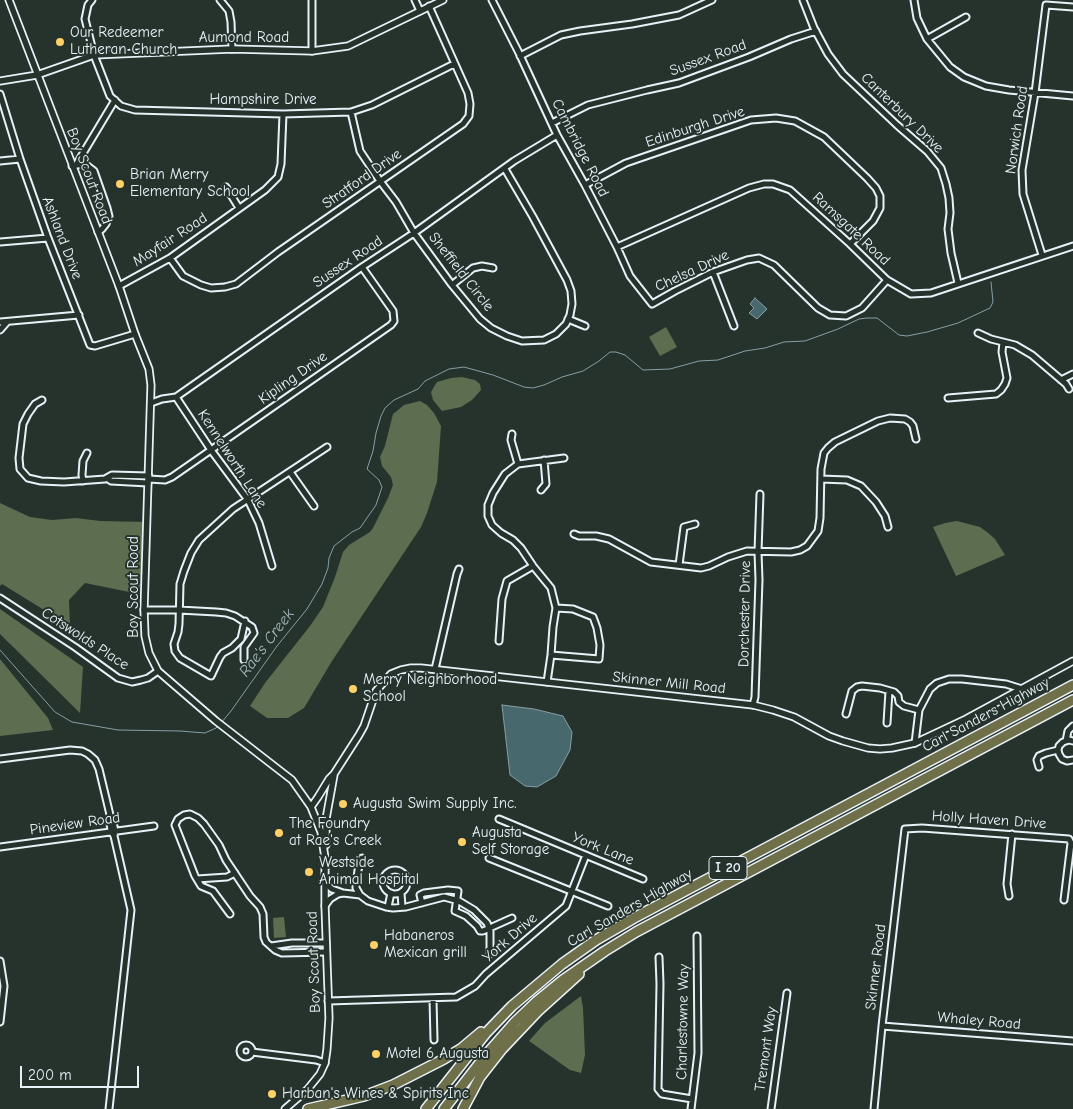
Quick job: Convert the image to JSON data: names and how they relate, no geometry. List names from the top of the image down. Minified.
{"streets":{"highway":["Carl Sanders Highway","I 20"],"street":["Aumond Road","Sussex Road","Hampshire Drive","Canterbury Drive","Edinburgh Drive","Norwich Road","Cambridge Road","Boy Scout Road","Stratford Drive","Ramsgate Road","Ashland Drive","Mayfair Road","Chelsa Drive","Sheffield Circle","Kipling Drive","Kennelworth Lane","Dorchester Drive","Cotswolds Place","Skinner Mill Road","Holly Haven Drive","Pineview Road","York Lane","York Drive","Skinner Road","Whaley Road","Charlestowne Way","Tremont Way"]},"crossings":[["Aumond Road","Boy Scout Road"],["Aumond Road","Stratford Drive"],["Sussex Road","Canterbury Drive"],["Sussex Road","Cambridge Road"],["Sussex Road","Boy Scout Road"],["Sussex Road","Sheffield Circle"],["Sussex Road","Kipling Drive"],["Sussex Road","Kennelworth Lane"],["Hampshire Drive","Stratford Drive"],["Hampshire Drive","Mayfair Road"],["Hampshire Drive","Sheffield Circle"],["Canterbury Drive","Ramsgate Road"],["Edinburgh Drive","Cambridge Road"],["Edinburgh Drive","Ramsgate Road"],["Norwich Road","Ramsgate Road"],["Cambridge Road","Ramsgate Road"],["Cambridge Road","Chelsa Drive"],["Boy Scout Road","Ashland Drive"],["Boy Scout Road","Mayfair Road"],["Boy Scout Road","Kipling Drive"],["Boy Scout Road","Cotswolds Place"],["Boy Scout Road","Skinner Mill Road"],["Boy Scout Road","York Drive"],["Stratford Drive","Mayfair Road"],["Stratford Drive","Sheffield Circle"],["Ramsgate Road","Chelsa Drive"],["Kipling Drive","Kennelworth Lane"],["Dorchester Drive","Skinner Mill Road"],["Holly Haven Drive","Skinner Road"],["York Lane","York Drive"],["Skinner Road","Whaley Road"]],"water":["Rae's Creek"],"places":["Our Redeemer Lutheran Church","Brian Merry Elementary School","Merry Neighborhood School","Augusta Swim Supply Inc.","The Foundry at Rae's Creek","Augusta Self Storage","Westside Animal Hospital","Habaneros Mexican grill","Motel 6 Augusta","Harban's Wines & Spirits Inc"],"scale_bar":"200 m"}
